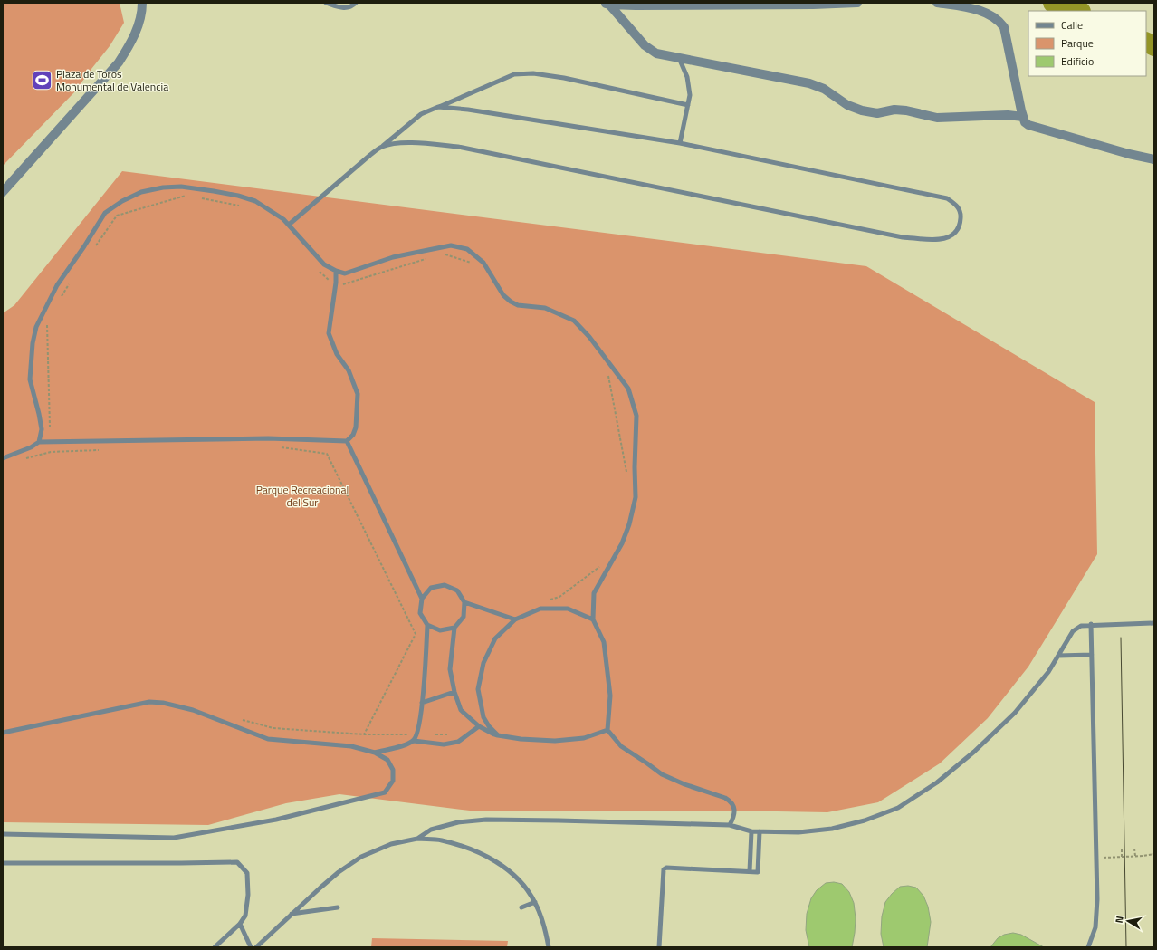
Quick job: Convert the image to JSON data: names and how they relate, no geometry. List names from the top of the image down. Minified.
{"parks":["Parque Recreacional del Sur"],"places":{"sports":["Plaza de Toros Monumental de Valencia"]},"legend":["Calle","Parque","Edificio"],"north":"left"}
